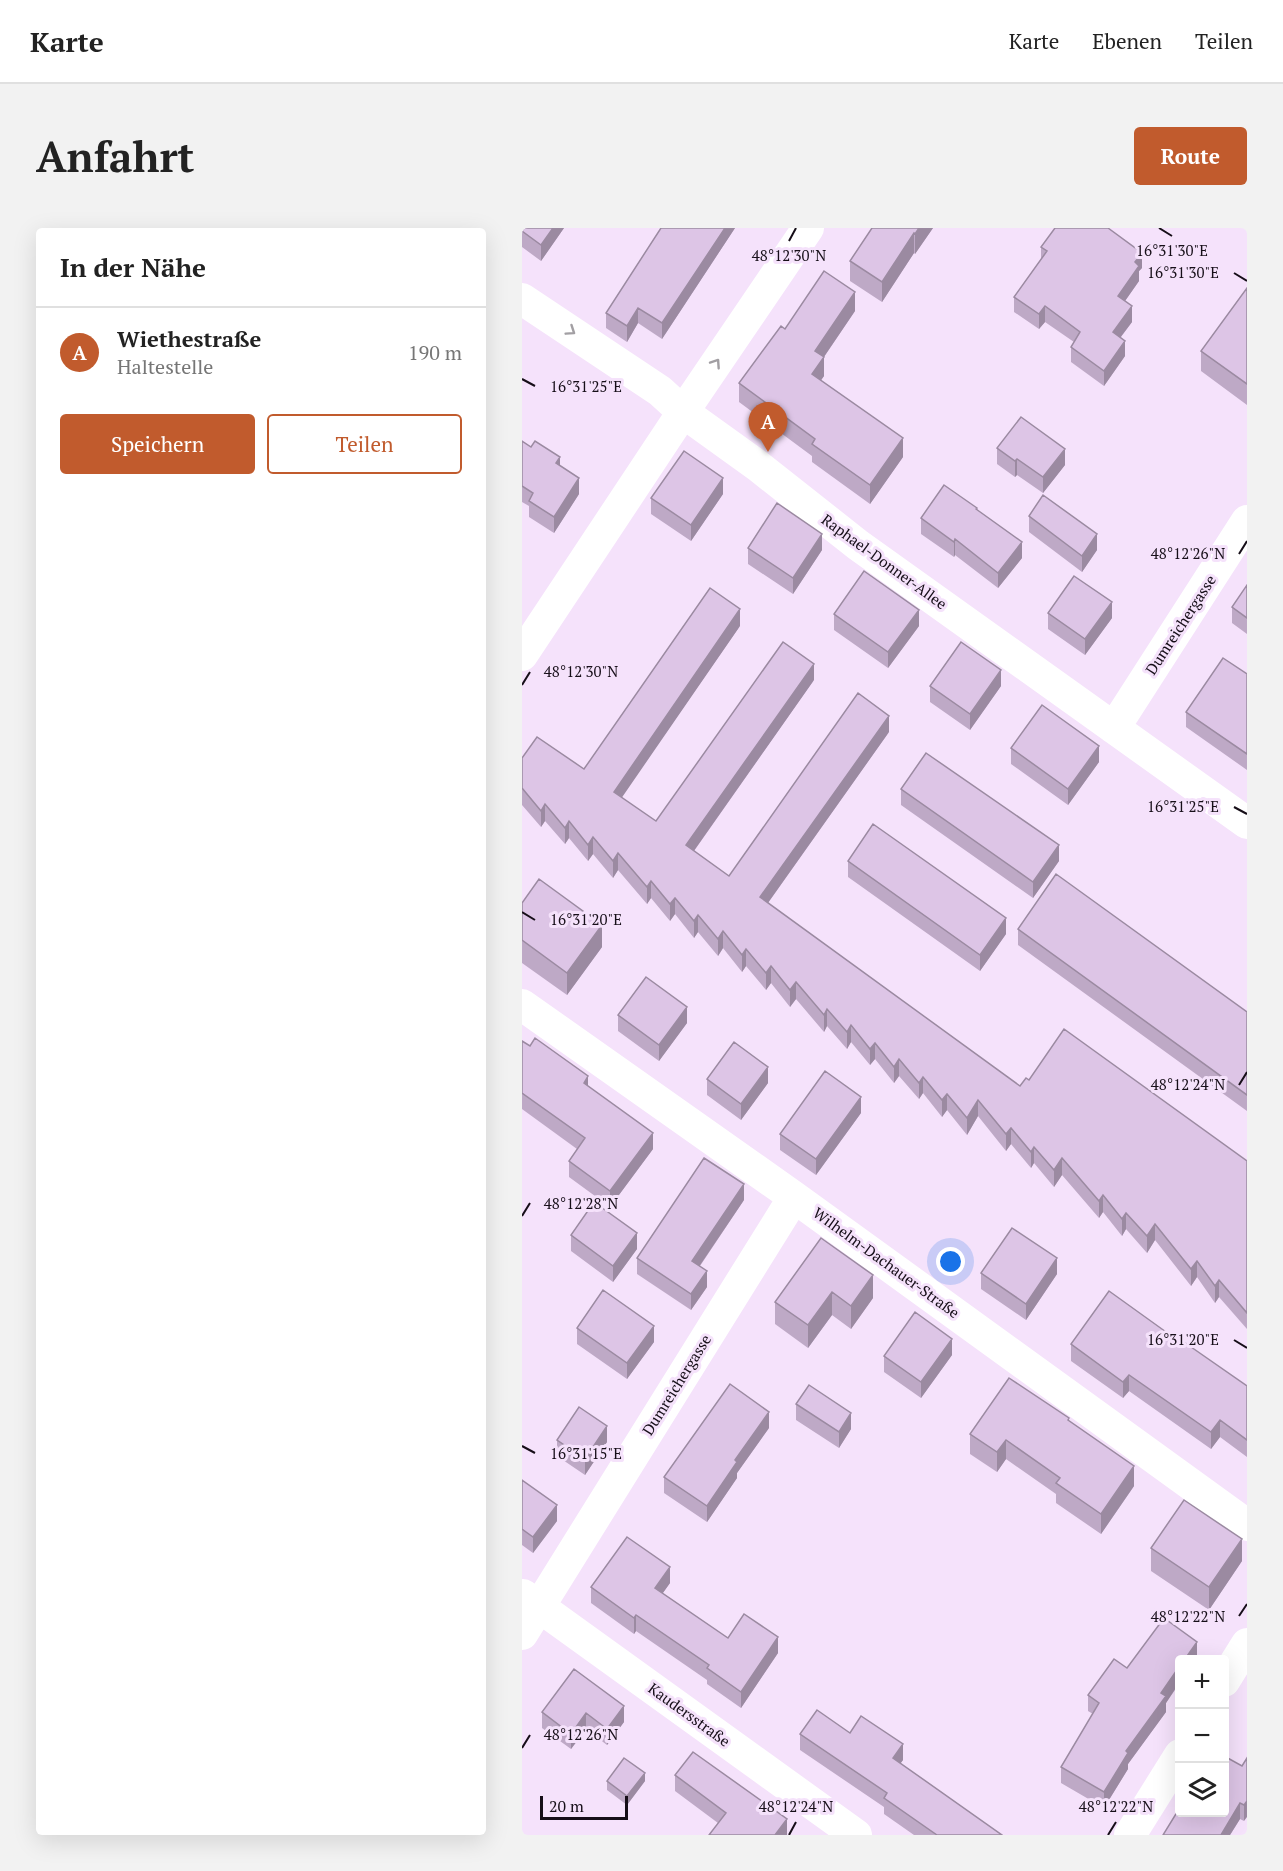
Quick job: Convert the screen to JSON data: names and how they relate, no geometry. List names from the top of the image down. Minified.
{"streets":{"street":["Raphael-Donner-Allee","Dumreichergasse","Wilhelm-Dachauer-Straße","Kaudersstraße"]},"crossings":[["Raphael-Donner-Allee","Dumreichergasse"],["Dumreichergasse","Wilhelm-Dachauer-Straße"],["Dumreichergasse","Kaudersstraße"]],"scale_bar":"20 m","page":{"header":"Karte","nav":["Karte","Ebenen","Teilen"],"buttons":["Route",["Speichern","Teilen"]],"title":"Anfahrt","heading":"In der Nähe","list":[{"mark":"A","name":"Wiethestraße","note":"Haltestelle","value":"190 m"}],"pins":"A","map_buttons":["+","−"],"scale":"20 m"},"coordinates":["16°31'30\"E","48°12'30\"N","16°31'25\"E","48°12'26\"N","16°31'20\"E","48°12'24\"N","48°12'28\"N","16°31'15\"E","48°12'22\"N"]}
